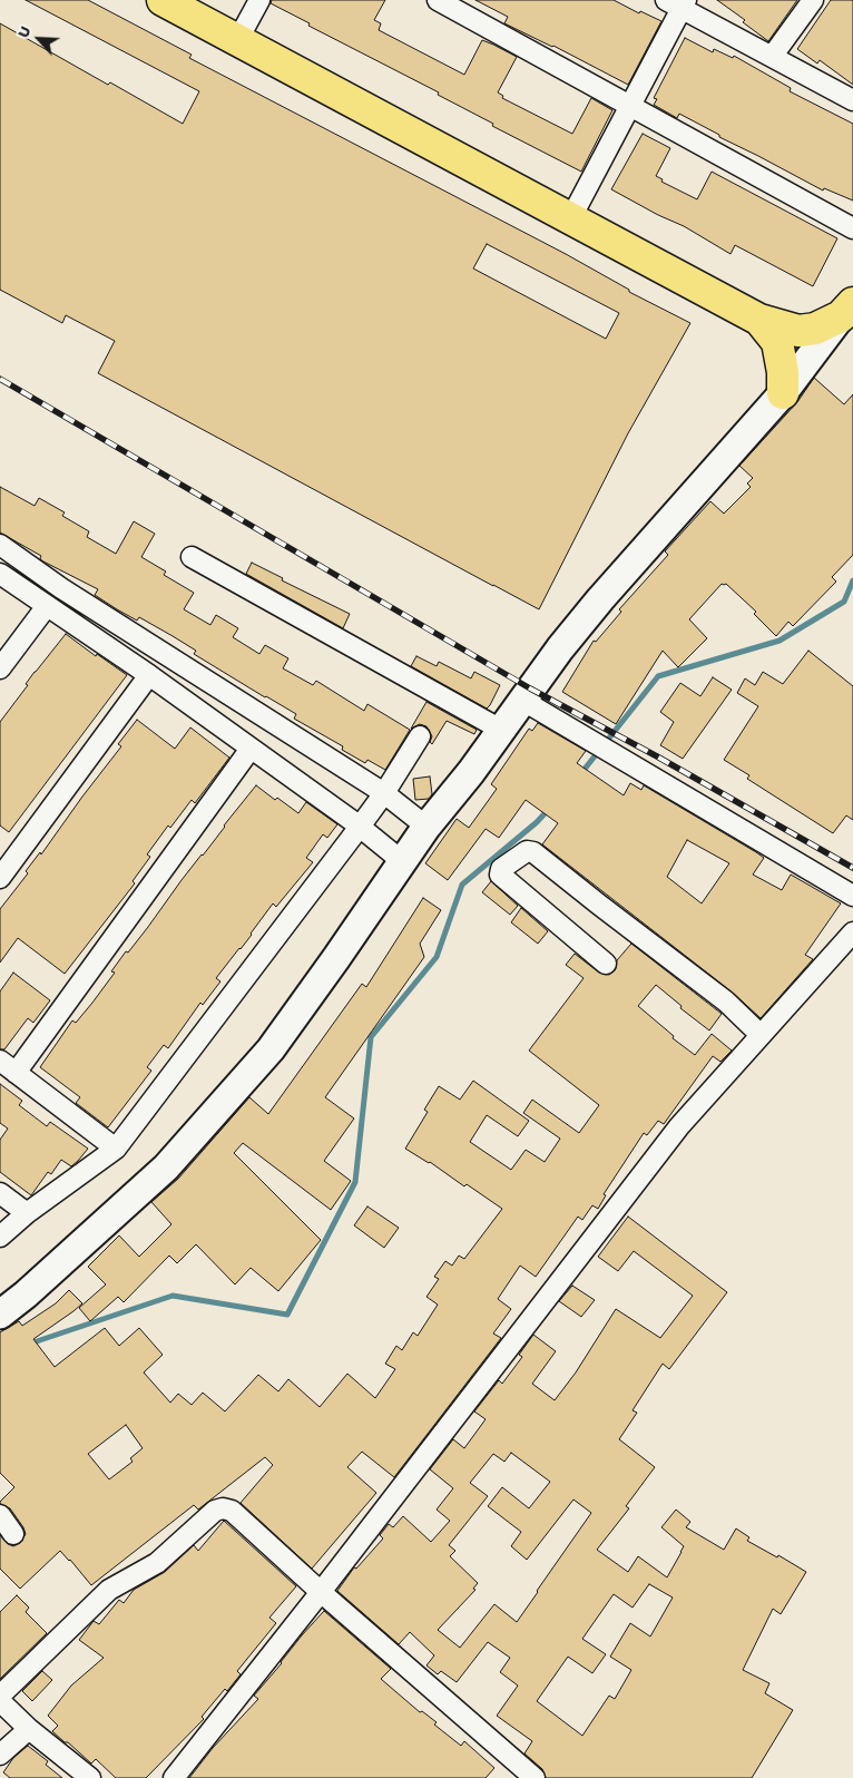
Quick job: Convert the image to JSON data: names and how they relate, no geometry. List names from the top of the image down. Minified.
{"north":"top left"}
